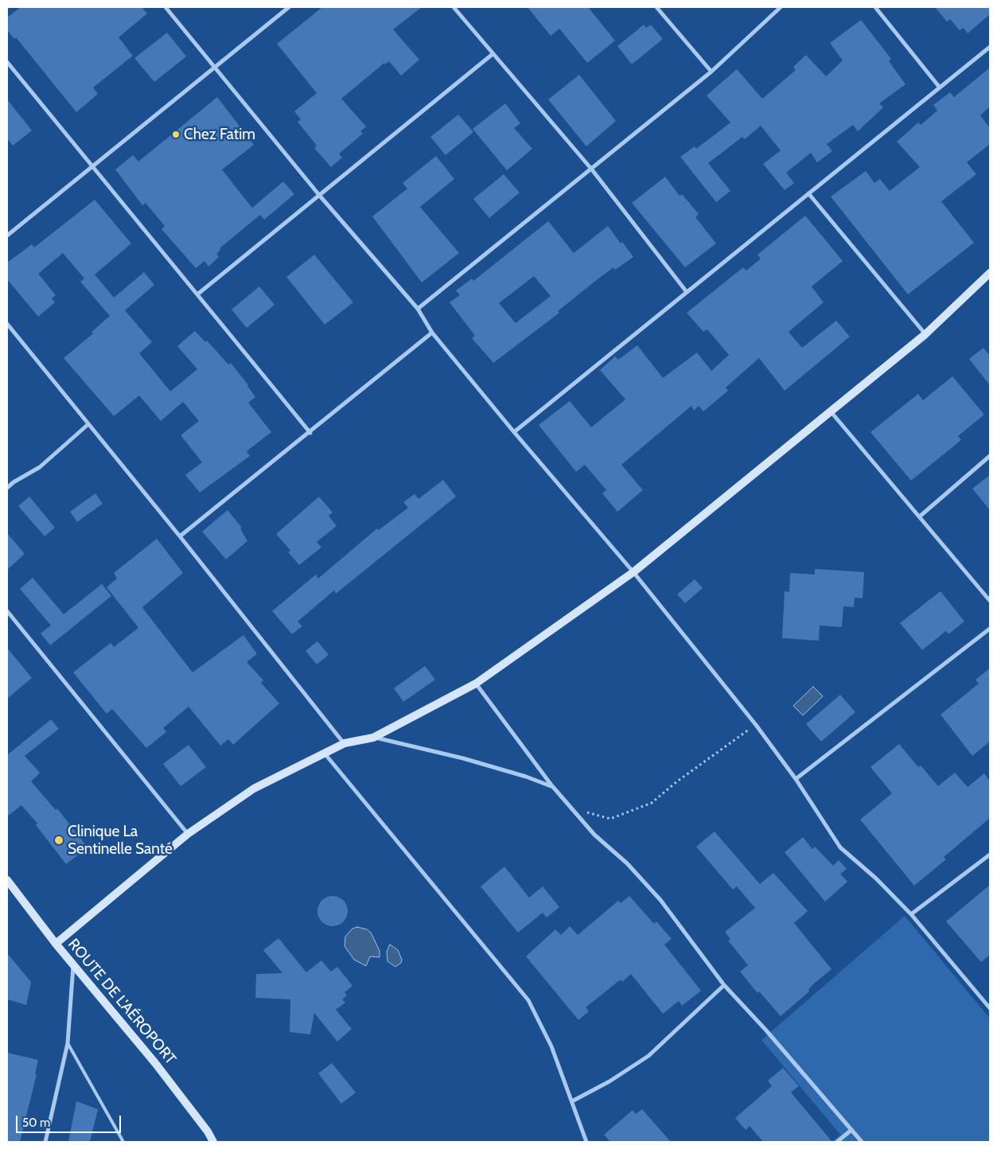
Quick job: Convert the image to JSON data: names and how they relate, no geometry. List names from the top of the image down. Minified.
{"streets":{"street":["ROUTE DE L'AÉROPORT"]},"places":["Chez Fatim","Clinique La Sentinelle Santé"],"scale_bar":"50 m"}
